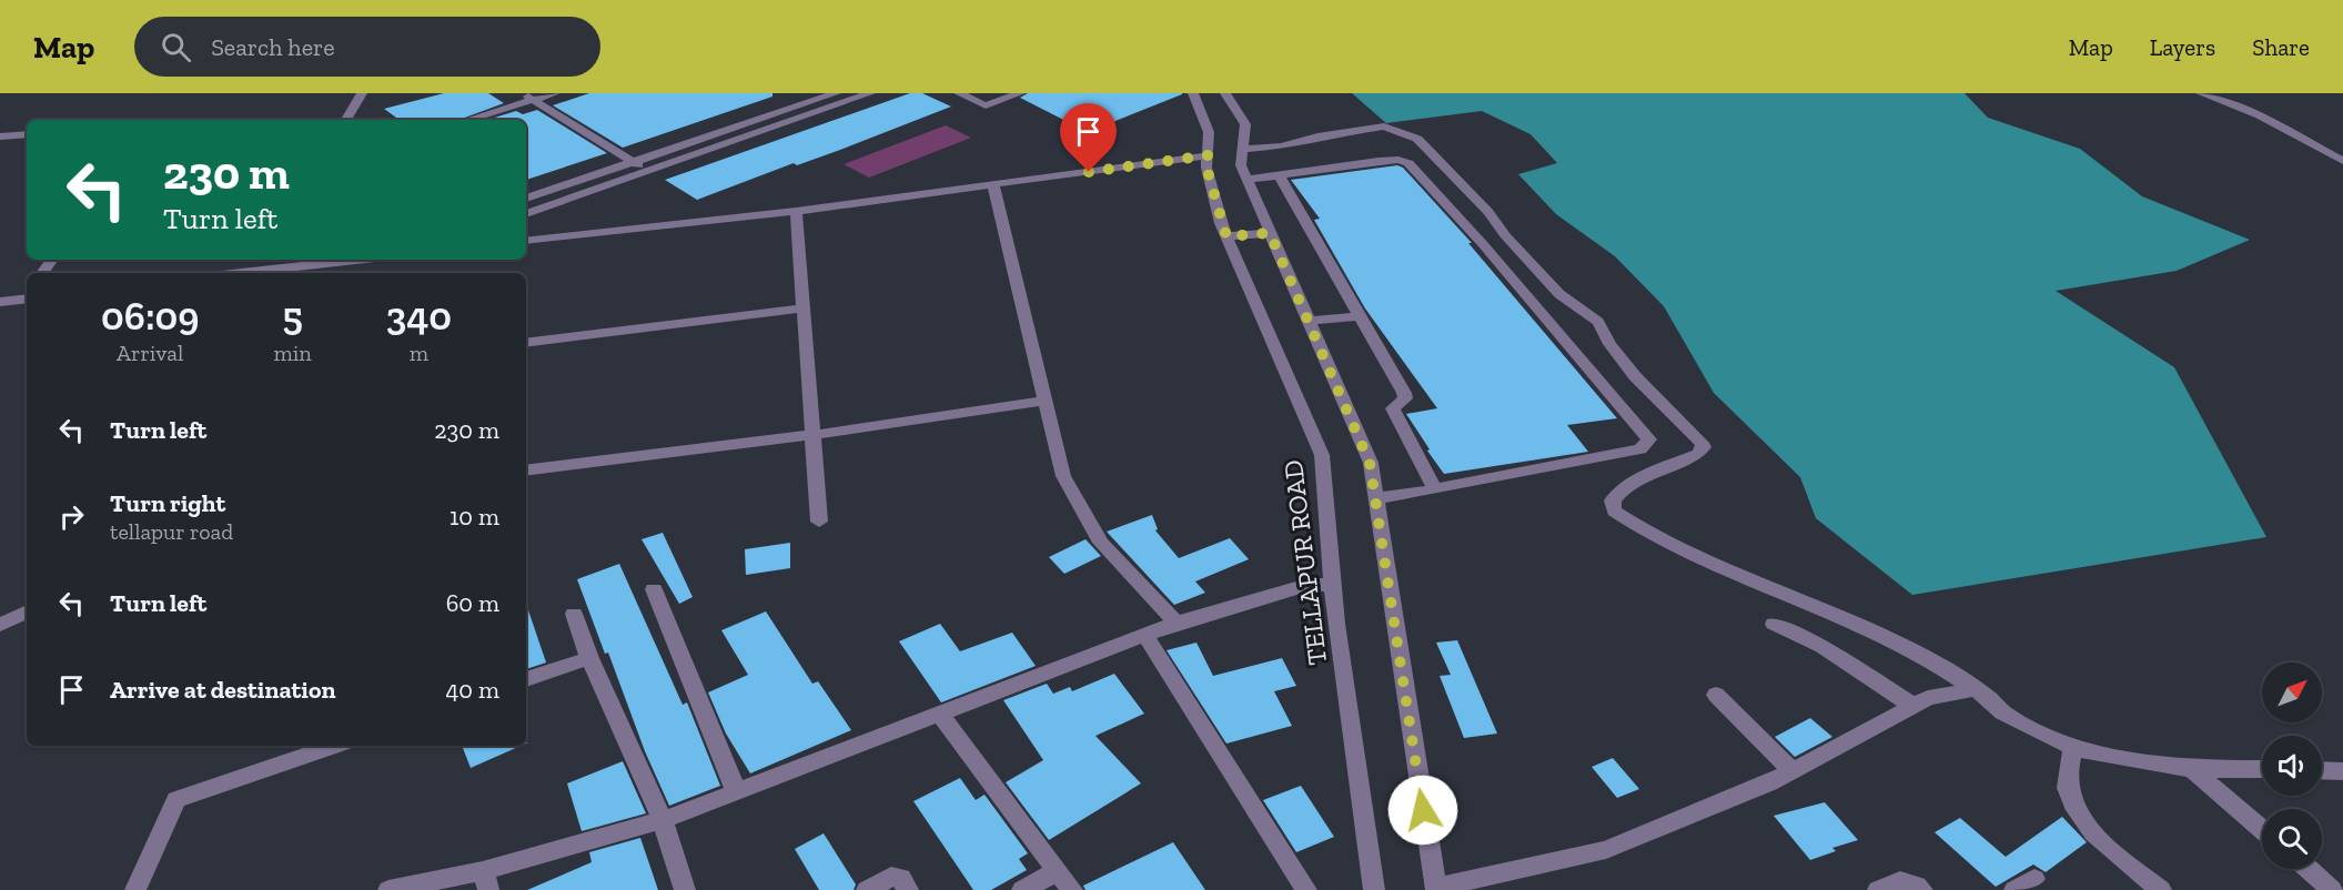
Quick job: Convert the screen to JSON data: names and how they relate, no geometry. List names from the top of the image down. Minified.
{"streets":{"street":["TELLAPUR ROAD"]},"north":"top right","page":{"header":"Map","search":"Search here","nav":["Map","Layers","Share"],"turn":["230 m","Turn left"],"eta":["06:09","Arrival","5","min","340","m"],"list":[{"name":"Turn left","value":"230 m"},{"name":"Turn right","note":"tellapur road","value":"10 m"},{"name":"Turn left","value":"60 m"},{"name":"Arrive at destination","value":"40 m"}]}}
